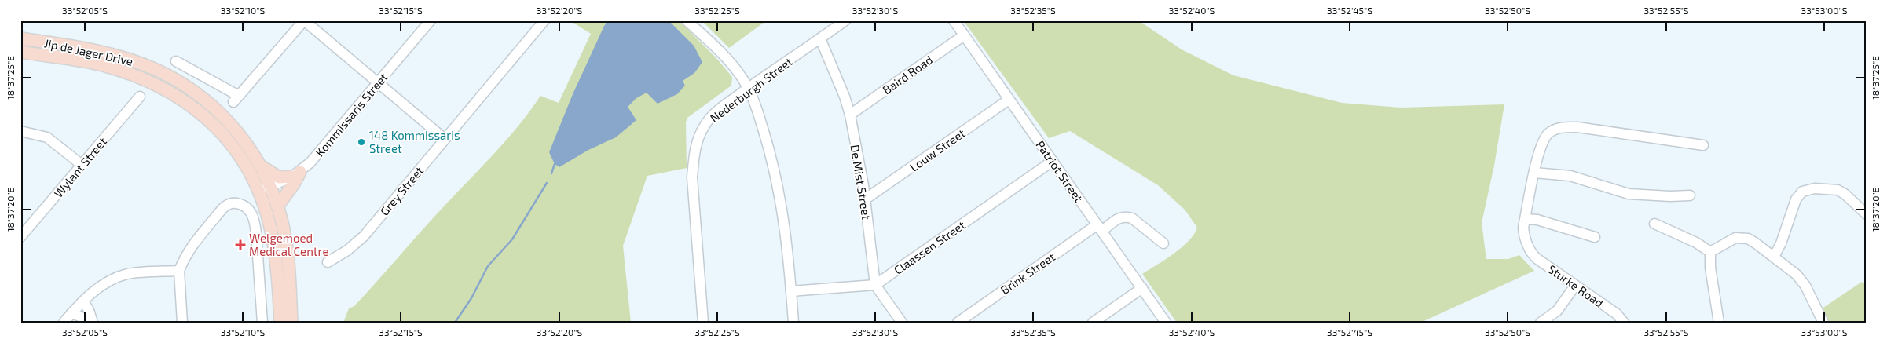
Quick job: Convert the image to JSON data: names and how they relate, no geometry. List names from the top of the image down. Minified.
{"streets":{"main road":["Jip de Jager Drive"],"street":["Baird Road","Nederburgh Street","Kommissaris Street","Louw Street","Wylant Street","Patriot Street","De Mist Street","Grey Street","Claassen Street","Brink Street","Sturke Road"]},"crossings":[["Jip de Jager Drive","Kommissaris Street"],["Baird Road","Patriot Street"],["Baird Road","De Mist Street"],["Nederburgh Street","De Mist Street"],["Louw Street","Patriot Street"],["Louw Street","De Mist Street"],["Patriot Street","Claassen Street"],["Patriot Street","Brink Street"],["De Mist Street","Claassen Street"]],"places":{"other":["148 Kommissaris Street"],"health":["Welgemoed Medical Centre"]},"coordinates":["33°52'05\"S","33°52'10\"S","33°52'15\"S","33°52'20\"S","33°52'25\"S","33°52'30\"S","33°52'35\"S","33°52'40\"S","33°52'45\"S","33°52'50\"S","33°52'55\"S","33°53'00\"S","18°37'25\"E","18°37'20\"E"]}
